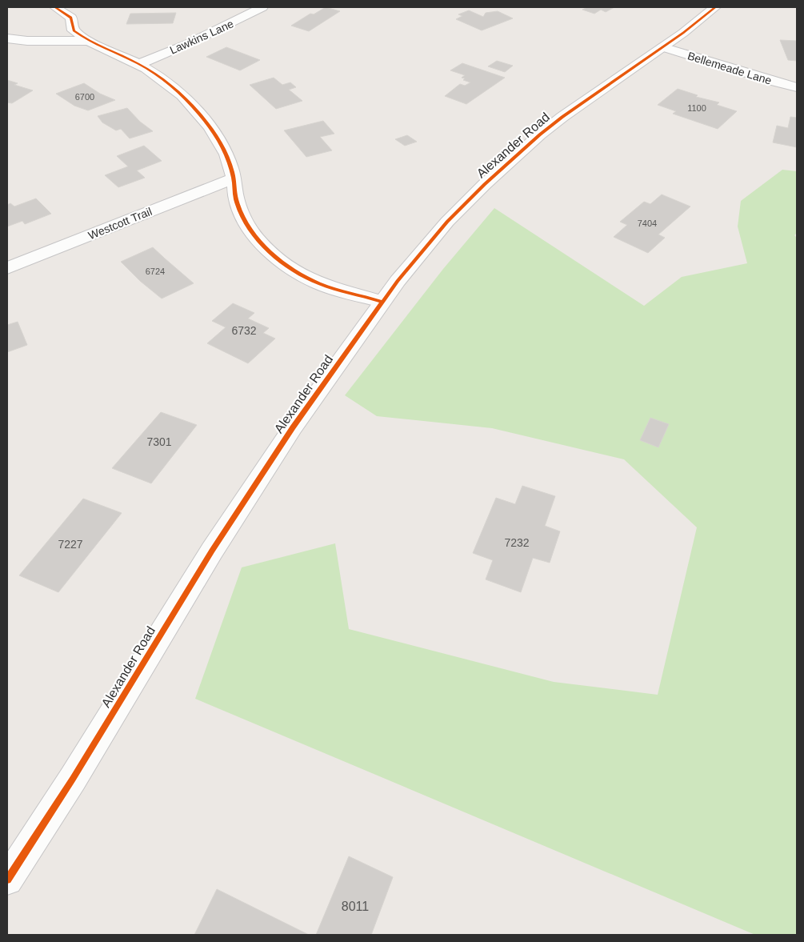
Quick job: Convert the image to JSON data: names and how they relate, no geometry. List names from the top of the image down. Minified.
{"streets":{"street":["Lawkins Lane","Bellemeade Lane","Alexander Road","Westcott Trail"]},"crossings":[["Bellemeade Lane","Alexander Road"]],"house_numbers":["6700","1100","7404","6724","6732","7301","7232","7227","8011"]}
